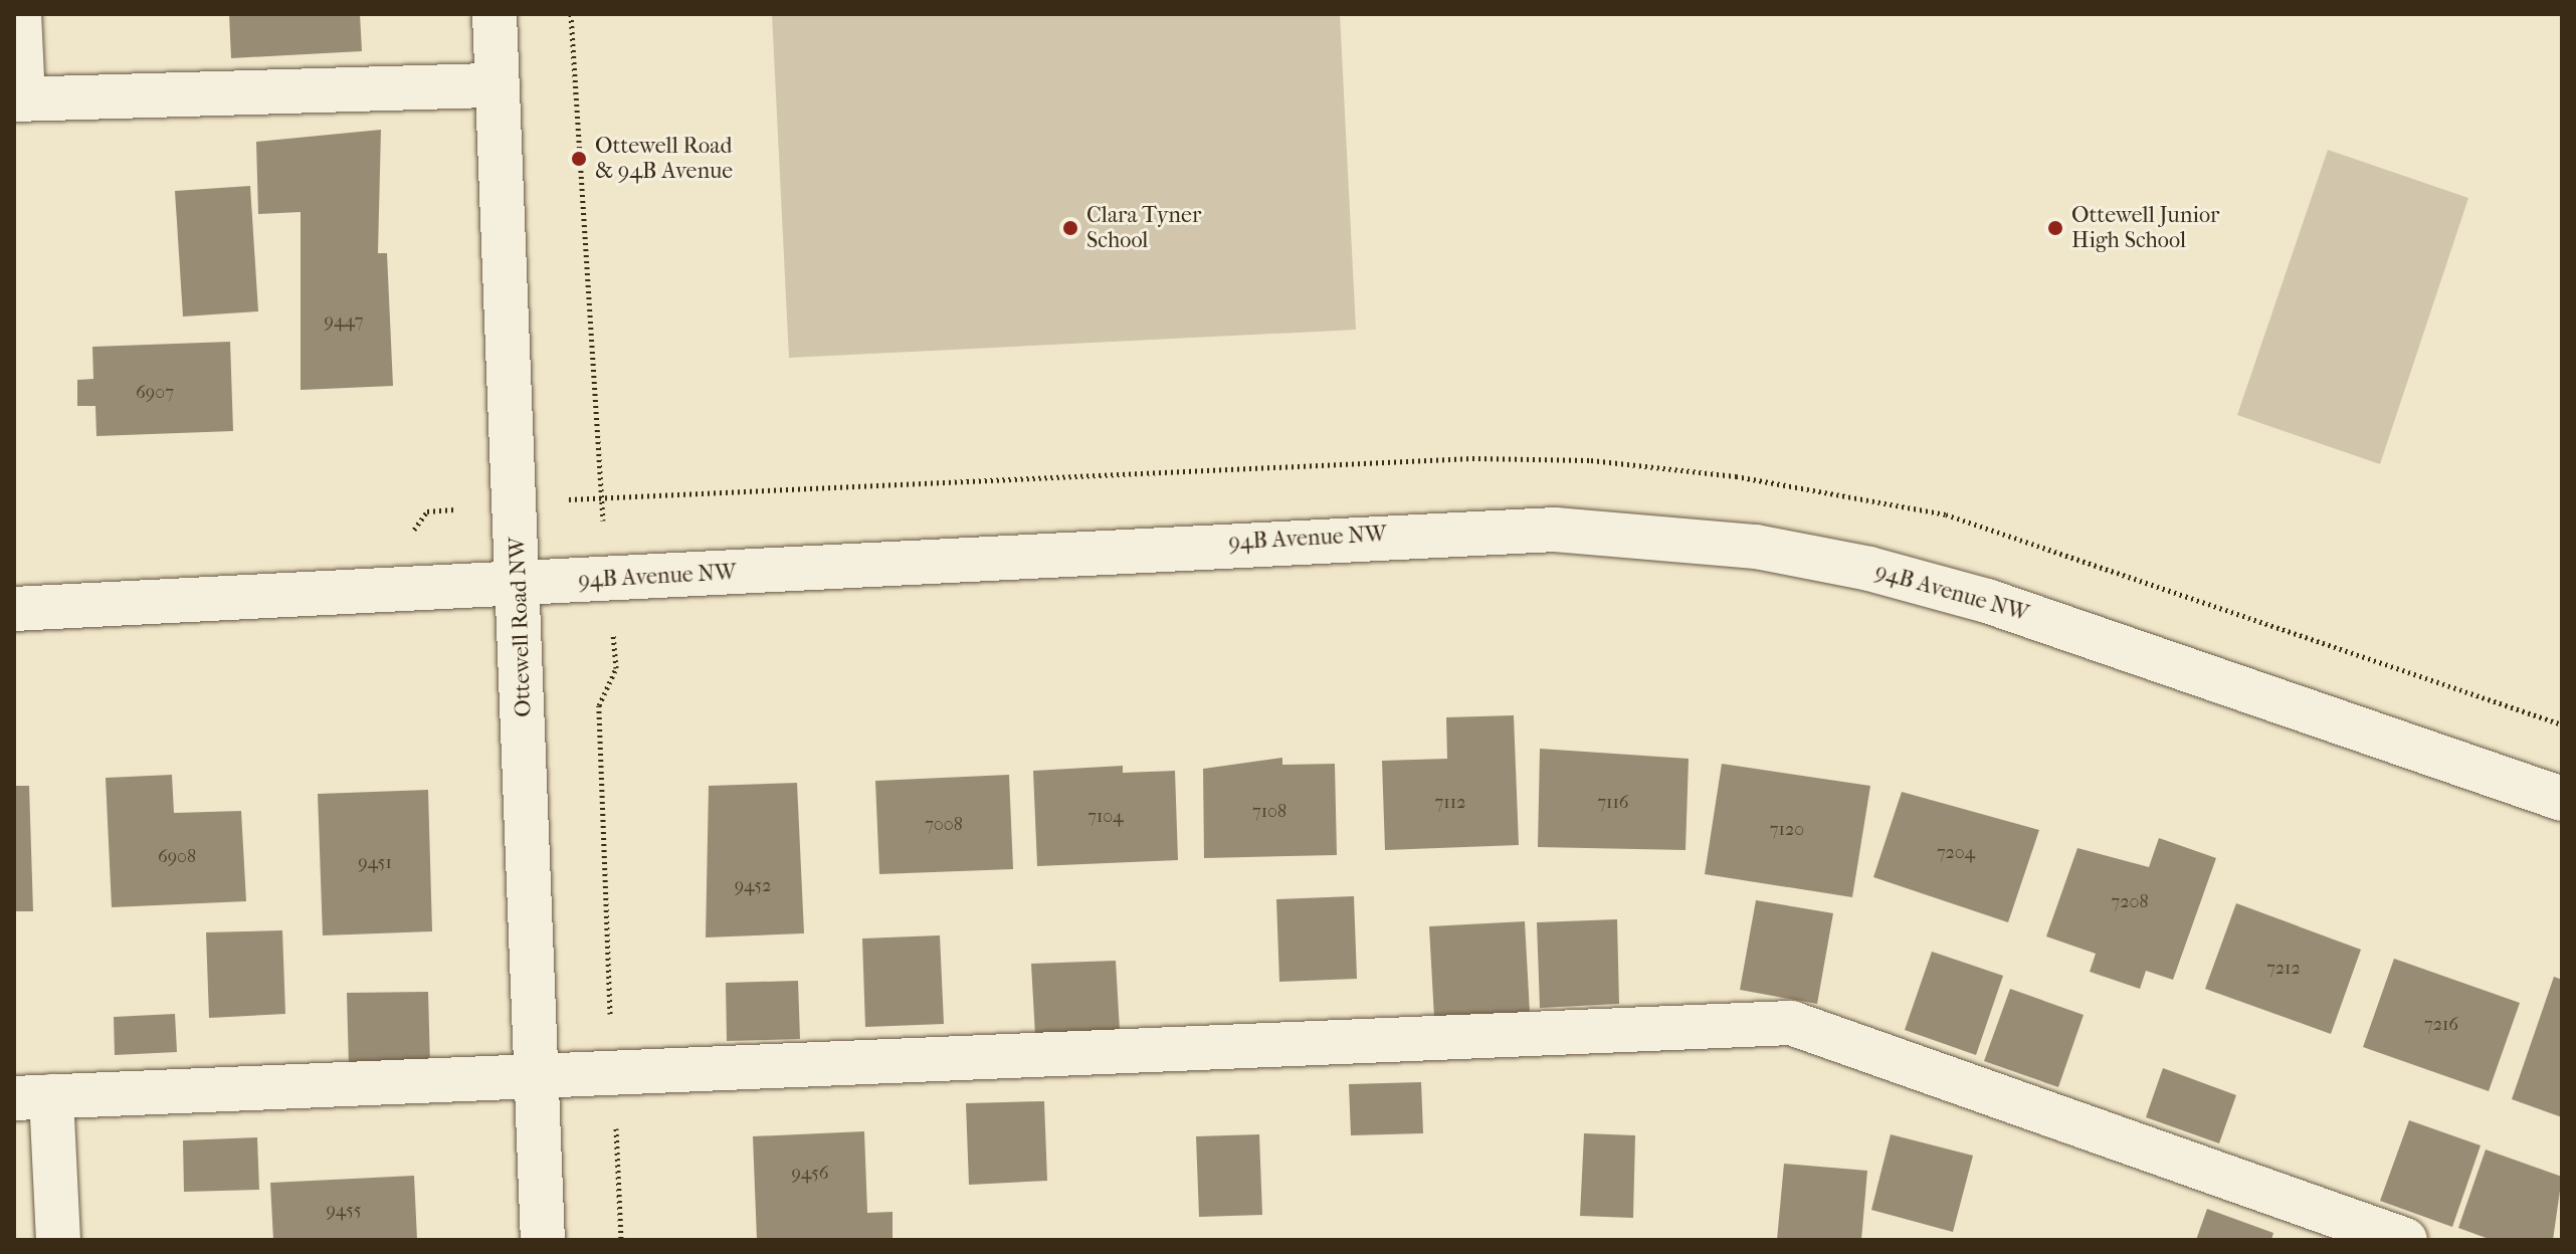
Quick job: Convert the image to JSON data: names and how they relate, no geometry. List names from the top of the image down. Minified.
{"streets":{"street":["94B Avenue NW","Ottewell Road NW"]},"crossings":[["94B Avenue NW","Ottewell Road NW"]],"places":["Ottewell Road & 94B Avenue","Clara Tyner School","Ottewell Junior High School"],"house_numbers":["9447","6907","7112","7116","7108","7104","7008","7120","7204","6908","9451","9452","7208","7212","7216","9456","9455"]}
